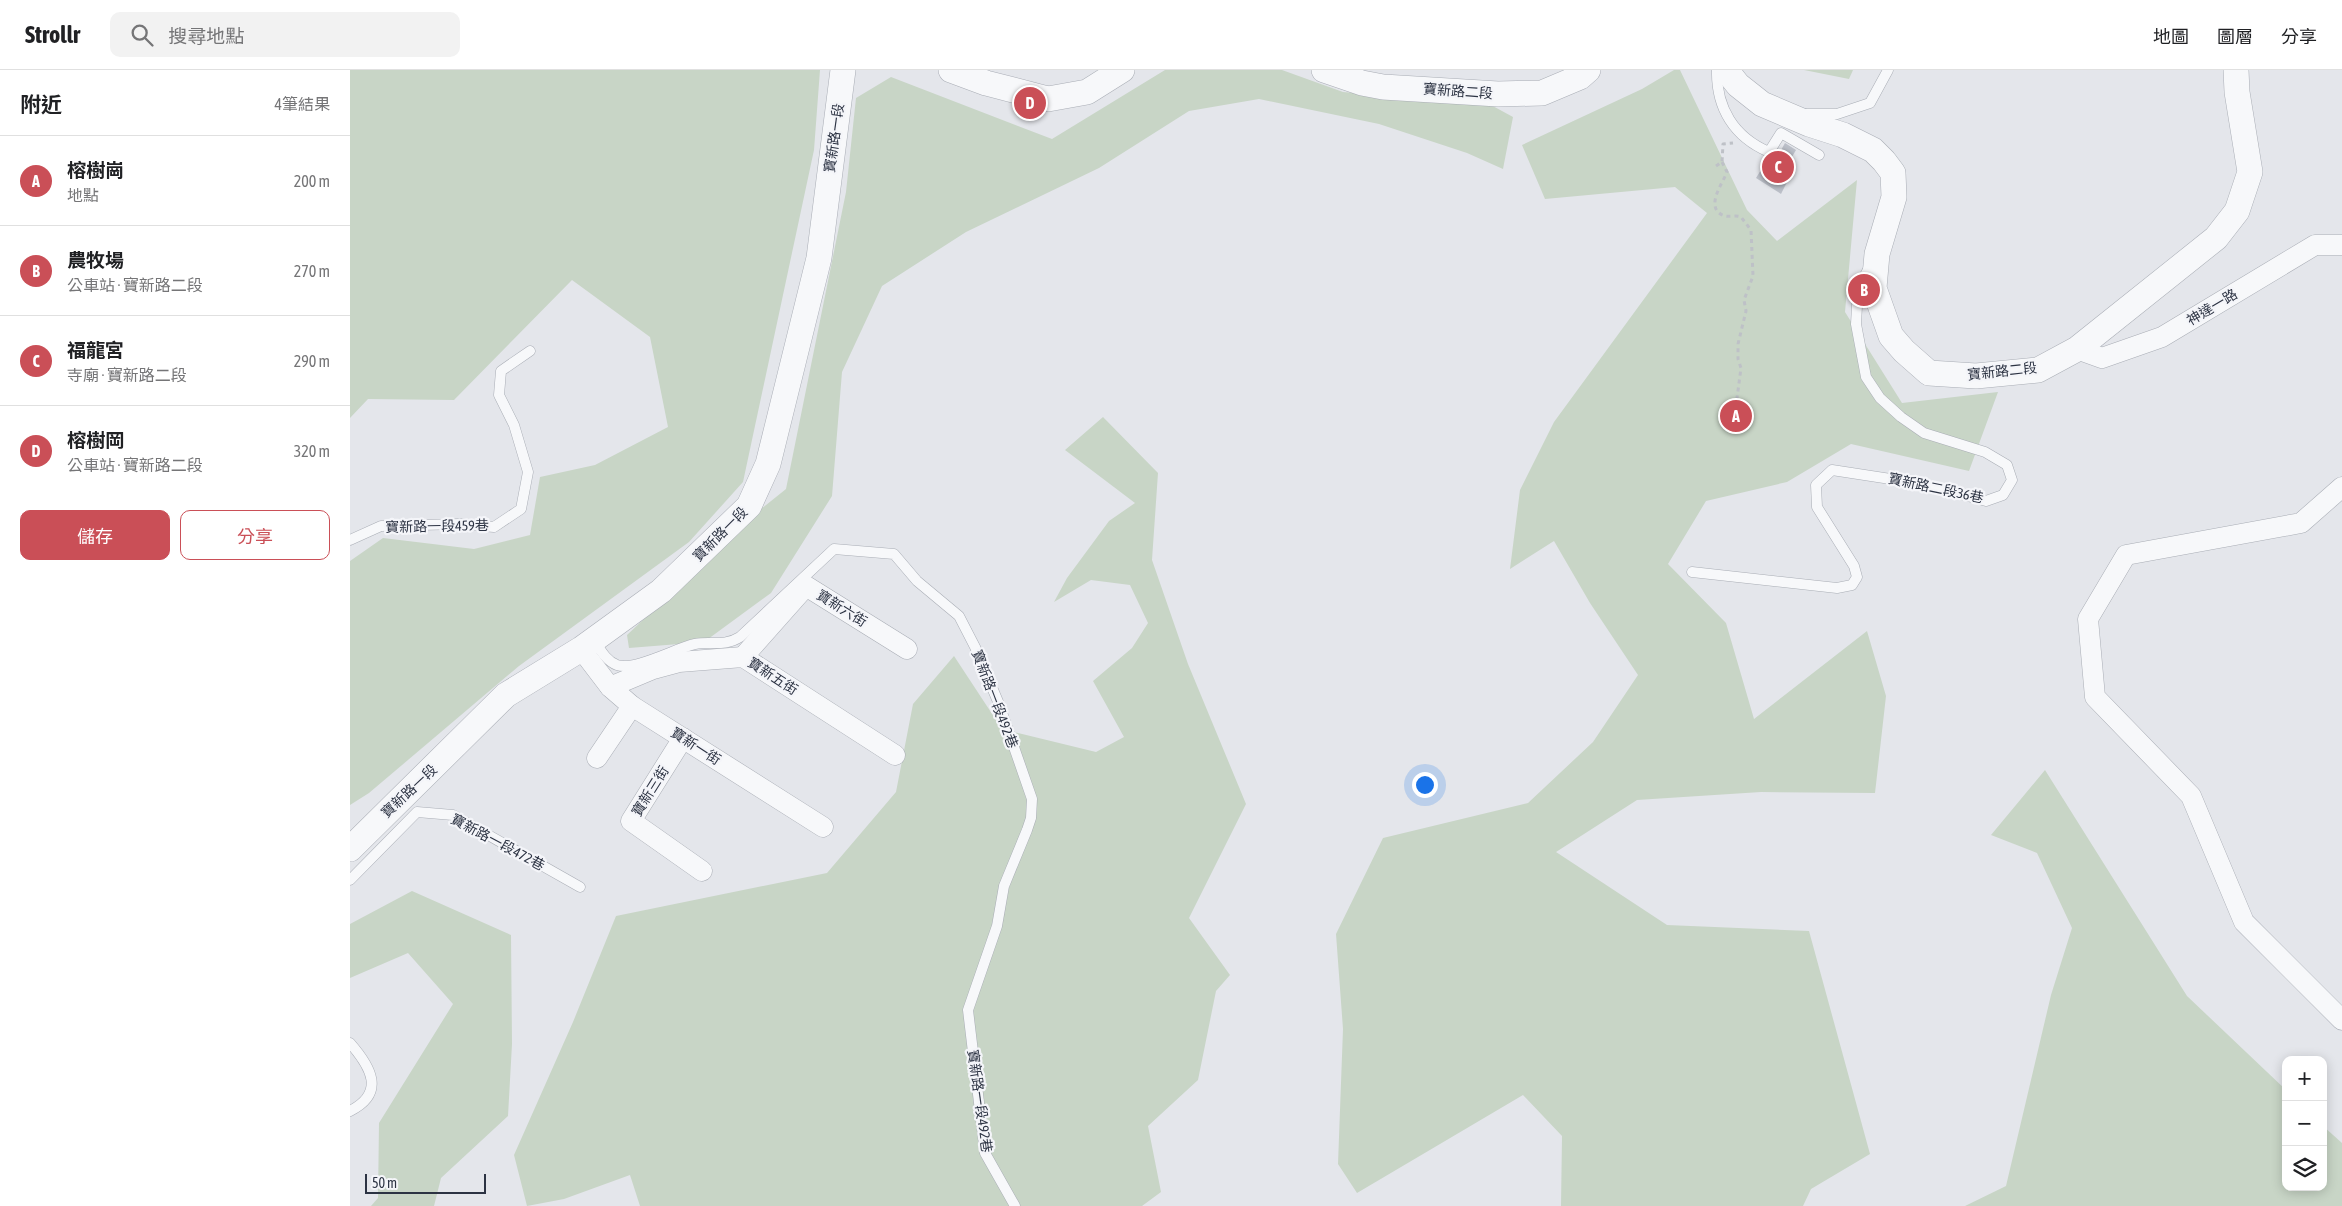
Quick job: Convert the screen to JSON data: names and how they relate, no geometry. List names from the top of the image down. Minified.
{"streets":{"street":["寶新路二段","寶新路一段","神達一路","寶新六街","寶新五街","寶新一街","寶新三街"],"lane":["寶新路二段36巷","寶新路一段459巷","寶新路一段492巷","寶新路一段472巷"]},"crossings":[["寶新路二段","神達一路"],["寶新路二段","寶新路二段36巷"],["寶新路一段","寶新路一段492巷"],["寶新路一段","寶新一街"],["寶新六街","寶新五街"],["寶新五街","寶新一街"],["寶新路一段492巷","寶新一街"],["寶新一街","寶新三街"]],"scale_bar":"50 m","page":{"header":"Strollr","search":"搜尋地點","nav":["地圖","圖層","分享"],"heading":["附近","4筆結果"],"pins":["D","C","B","A"],"list":[{"mark":"A","name":"榕樹崗","note":"地點","value":"200 m"},{"mark":"B","name":"農牧場","note":"公車站 · 寶新路二段","value":"270 m"},{"mark":"C","name":"福龍宮","note":"寺廟 · 寶新路二段","value":"290 m"},{"mark":"D","name":"榕樹岡","note":"公車站 · 寶新路二段","value":"320 m"}],"buttons":["儲存","分享"],"map_buttons":["+","−"],"scale":"50 m"}}
